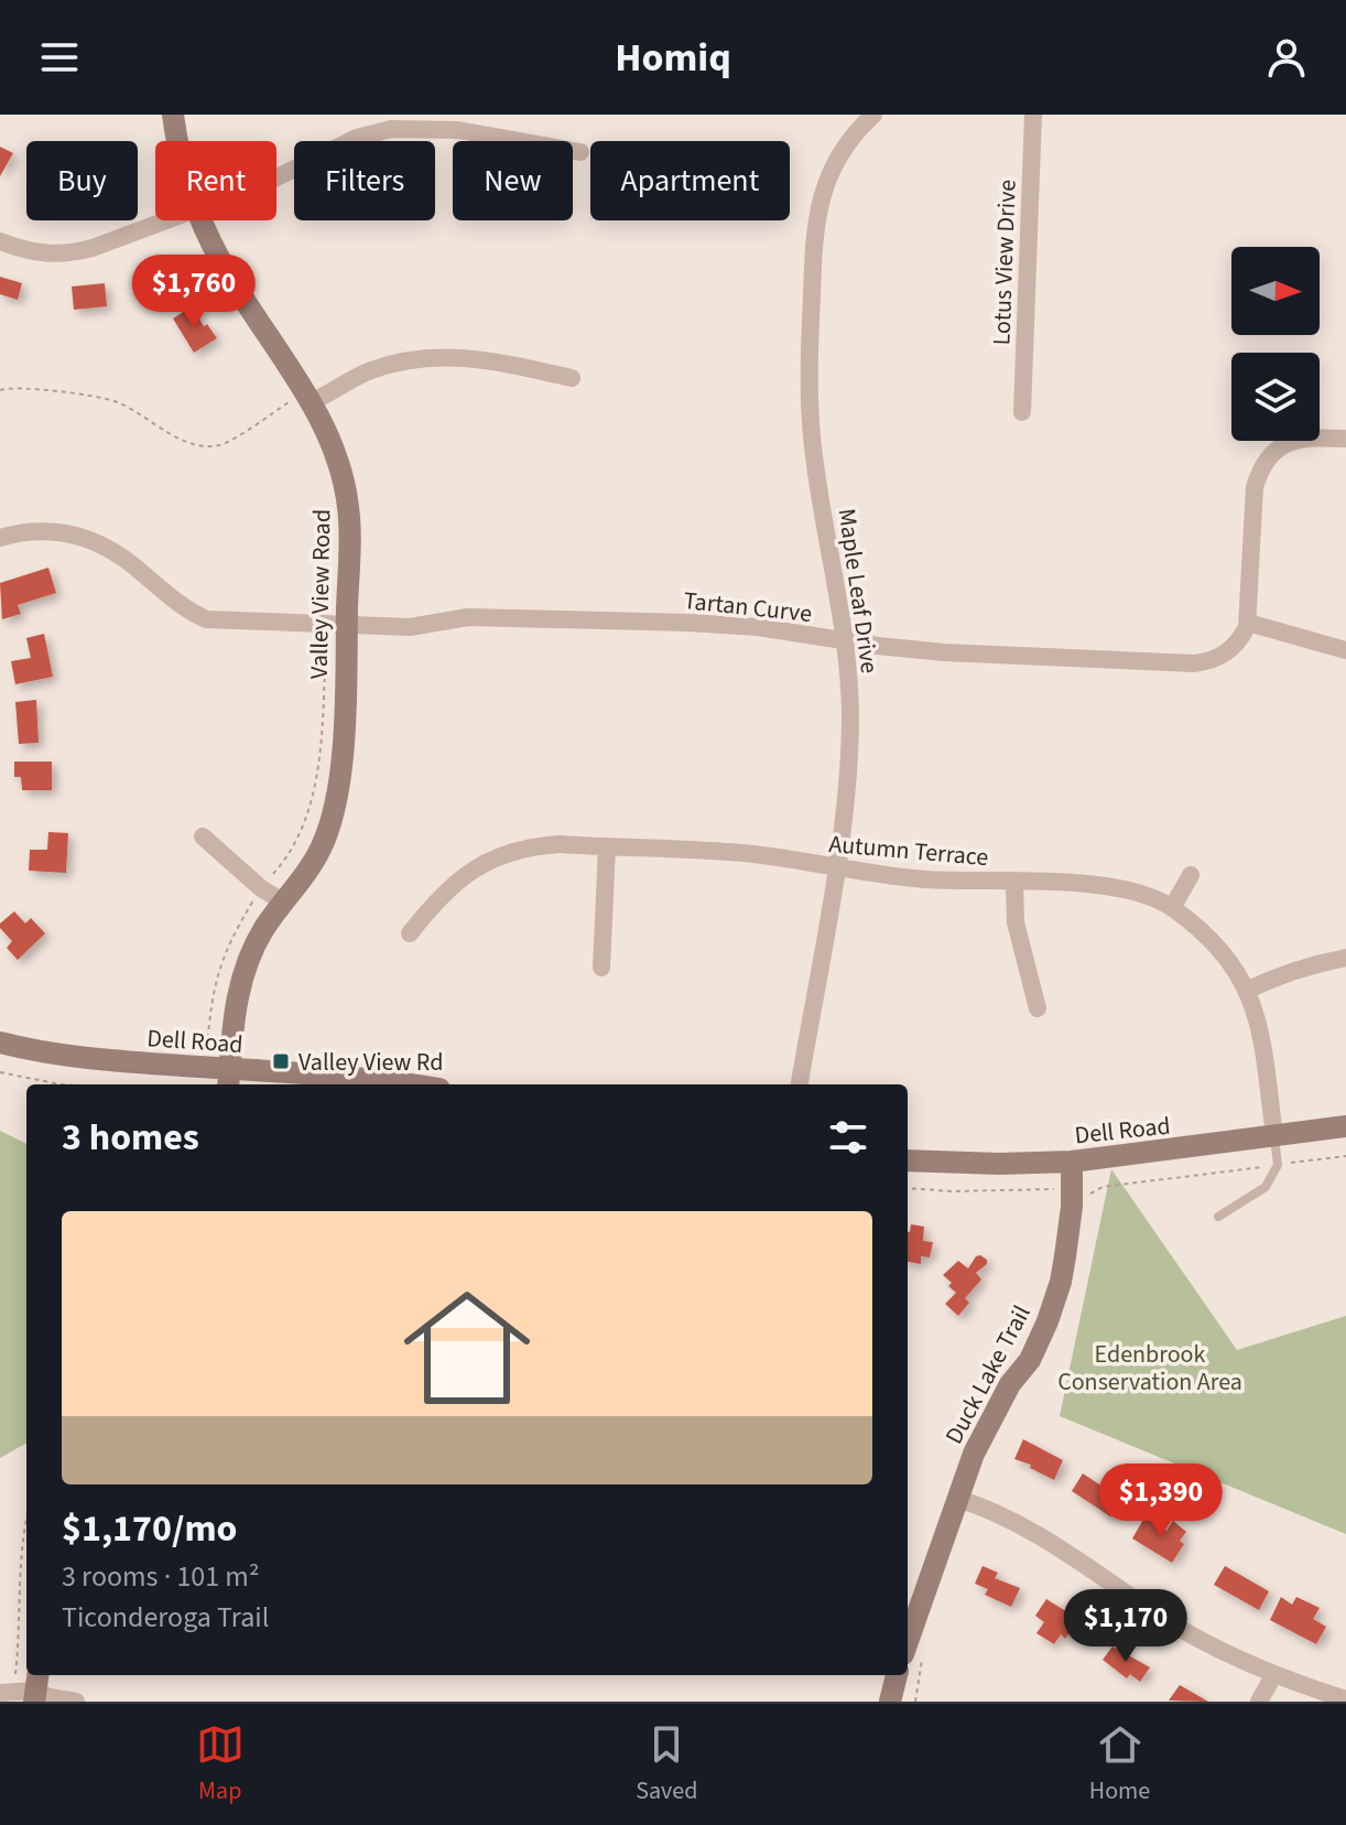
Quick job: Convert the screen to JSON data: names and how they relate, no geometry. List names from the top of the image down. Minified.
{"streets":{"street":["Lotus View Drive","Maple Leaf Drive","Valley View Road","Tartan Curve","Autumn Terrace","Dell Road","Duck Lake Trail"]},"crossings":[["Maple Leaf Drive","Tartan Curve"],["Maple Leaf Drive","Autumn Terrace"],["Valley View Road","Tartan Curve"],["Valley View Road","Dell Road"],["Autumn Terrace","Dell Road"],["Dell Road","Duck Lake Trail"]],"parks":["Edenbrook Conservation Area"],"places":{"transit":["Valley View Rd"]},"north":"right","page":{"header":"Homiq","chip":["Buy","Rent","Filters","New","Apartment"],"price":["$1,760","$1,390","$1,170"],"heading":"3 homes","list":[{"name":"$1,170/mo","note":"3 rooms · 101 m² · Ticonderoga Trail"}],"tabs":["Map","Saved","Home"]}}
